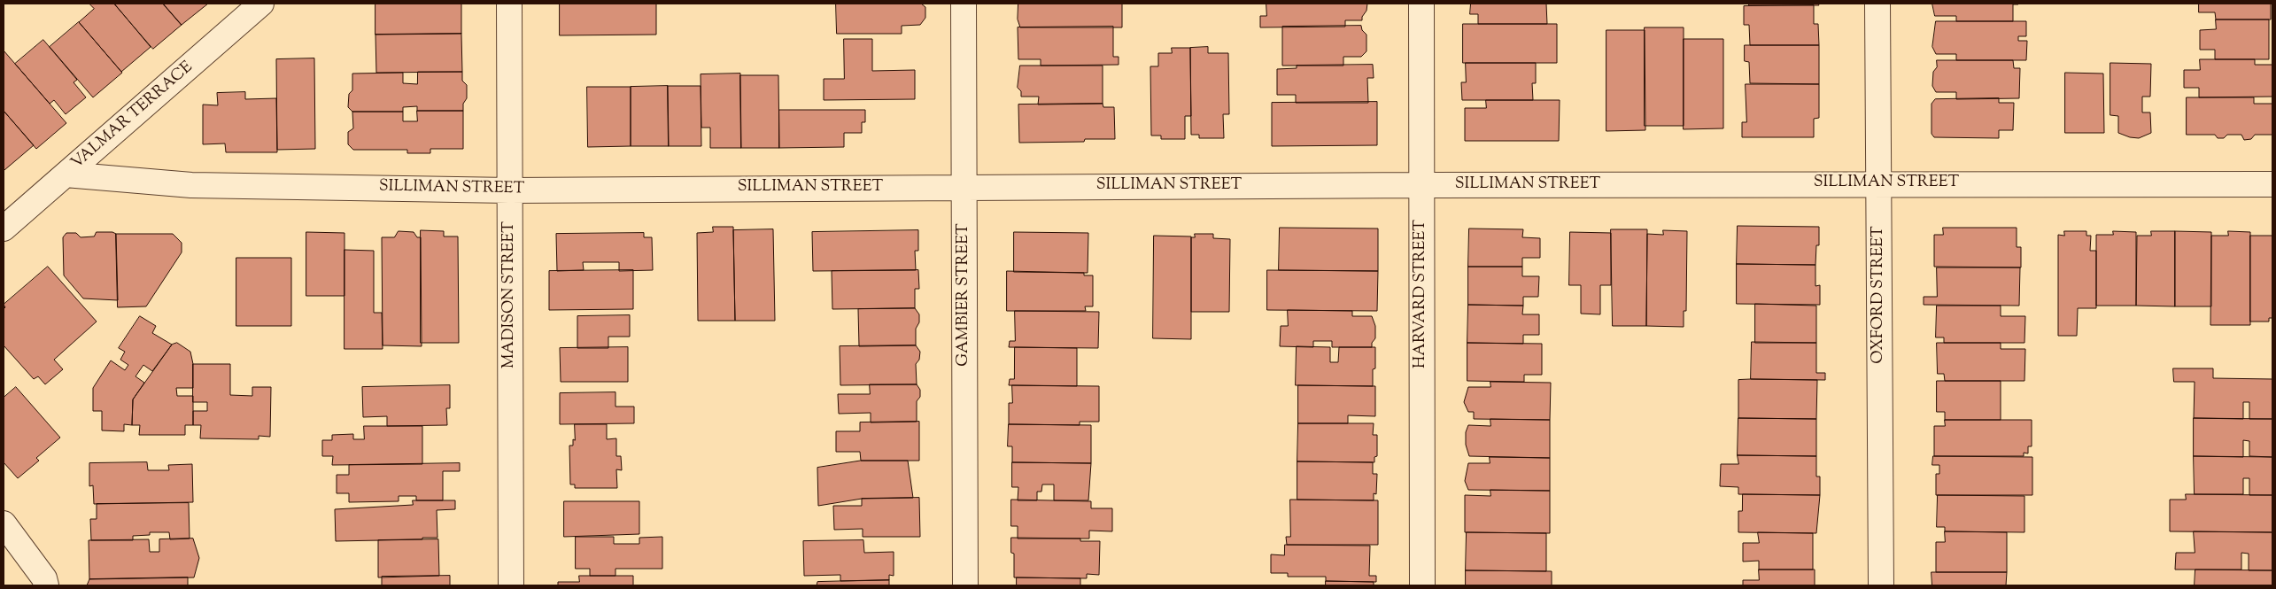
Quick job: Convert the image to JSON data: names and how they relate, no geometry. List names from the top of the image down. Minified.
{"streets":{"street":["VALMAR TERRACE","SILLIMAN STREET","HARVARD STREET","MADISON STREET","GAMBIER STREET","OXFORD STREET"]},"crossings":[["VALMAR TERRACE","SILLIMAN STREET"],["SILLIMAN STREET","HARVARD STREET"],["SILLIMAN STREET","MADISON STREET"],["SILLIMAN STREET","GAMBIER STREET"],["SILLIMAN STREET","OXFORD STREET"]]}
